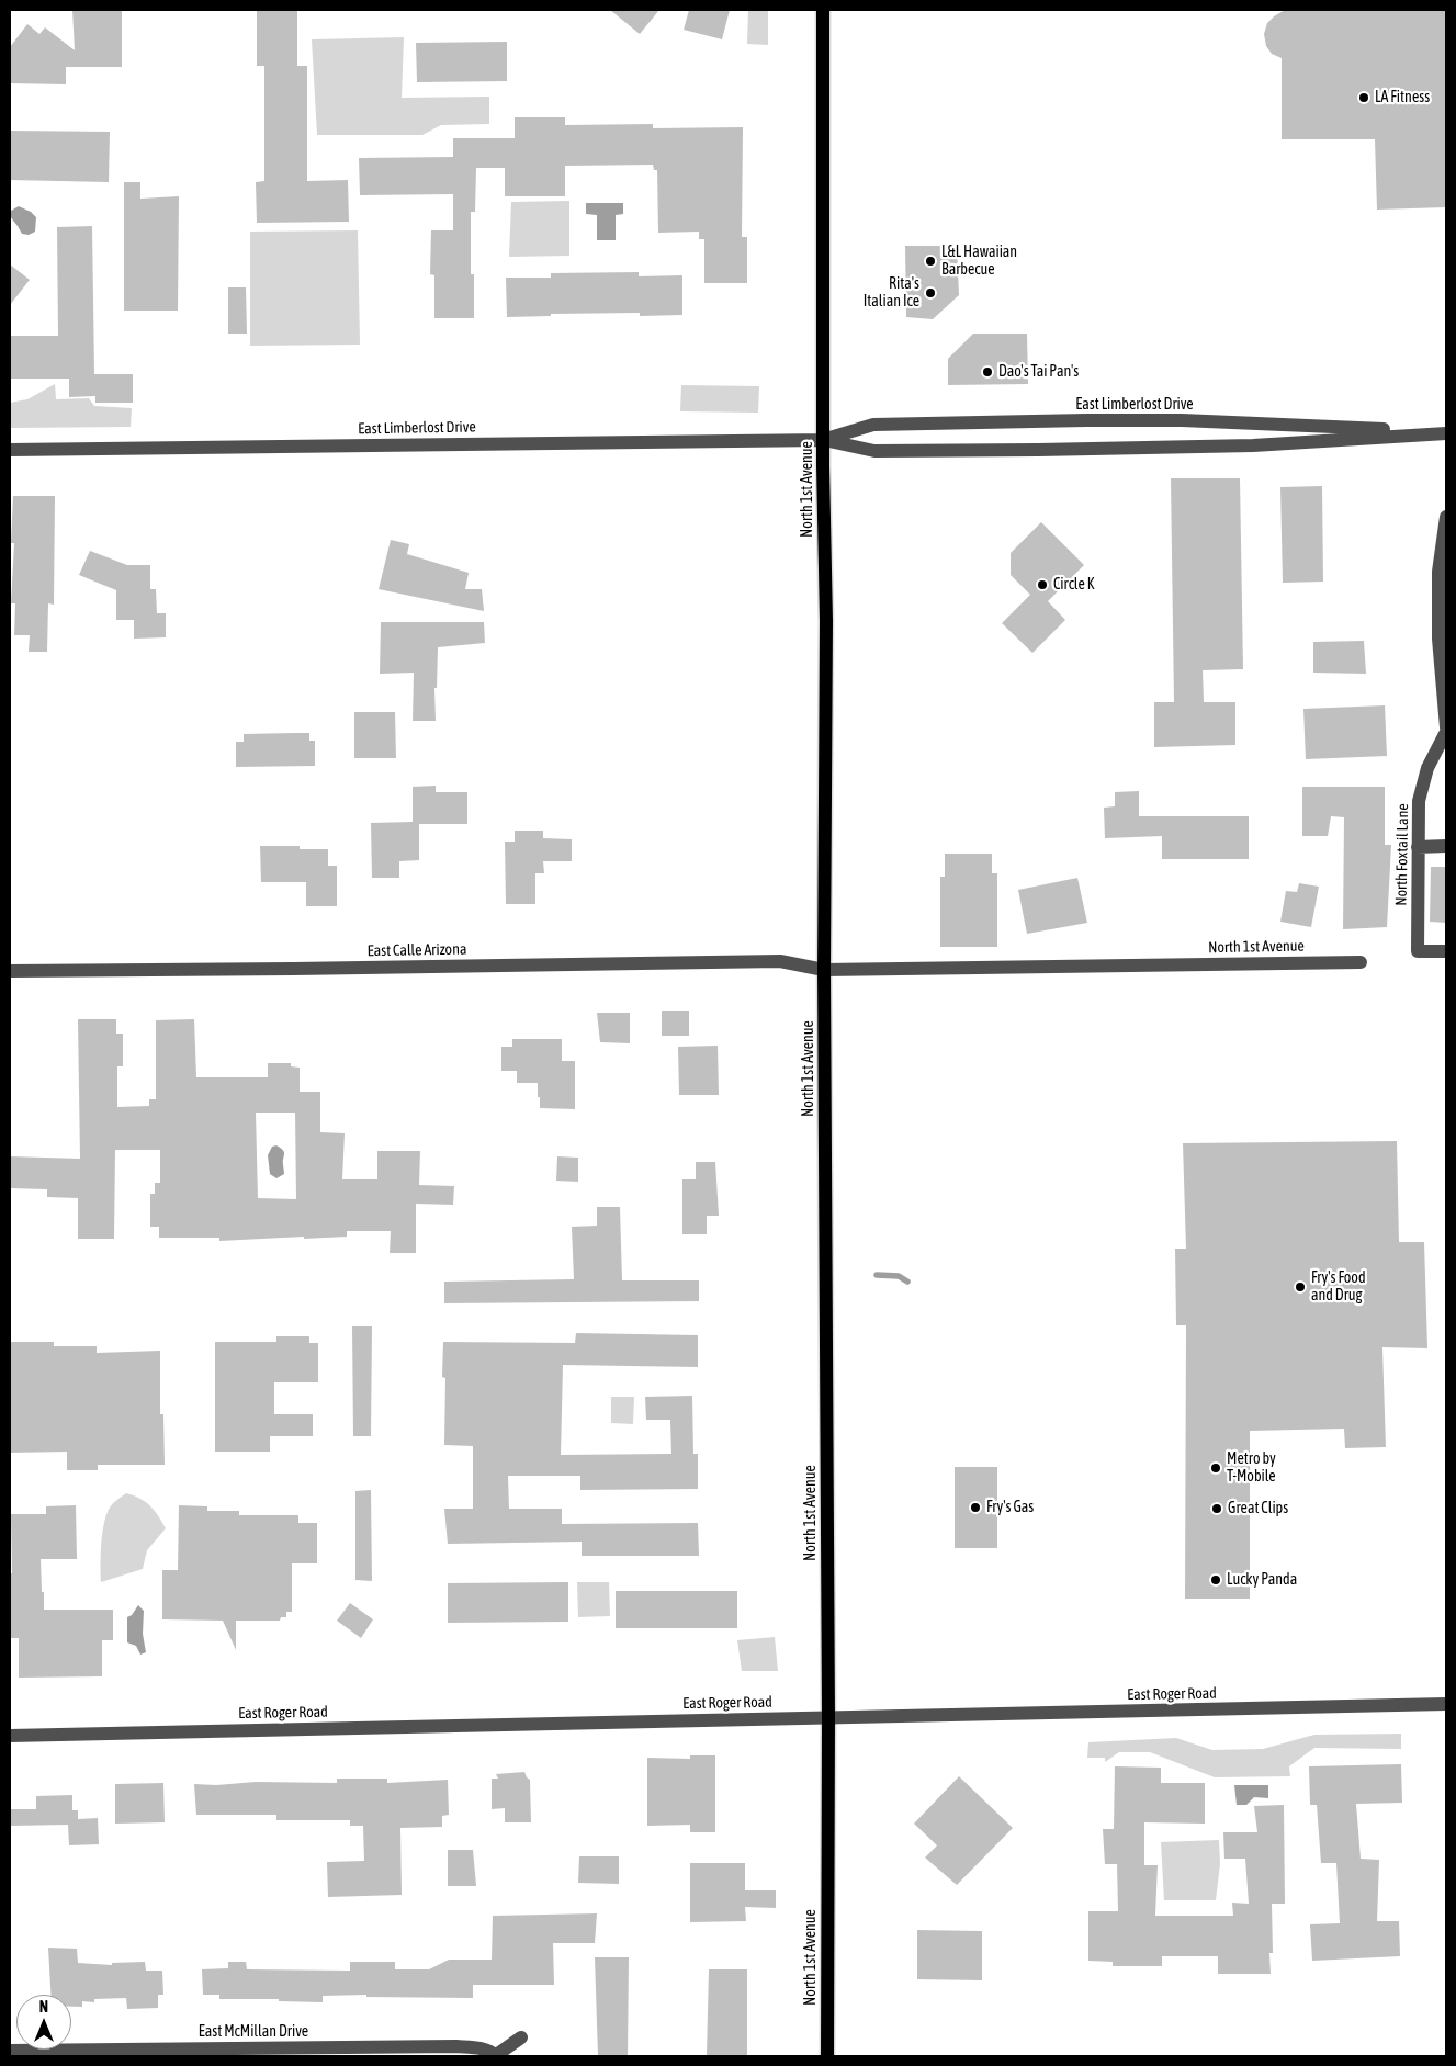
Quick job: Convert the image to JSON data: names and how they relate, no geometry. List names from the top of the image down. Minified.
{"streets":{"main road":["North 1st Avenue"],"street":["East Limberlost Drive","North Foxtail Lane","East Calle Arizona","East Roger Road","East McMillan Drive"]},"crossings":[["East Limberlost Drive","North 1st Avenue"],["North 1st Avenue","East Calle Arizona"],["North 1st Avenue","East Roger Road"]],"places":["LA Fitness","L&L Hawaiian Barbecue","Rita's Italian Ice","Dao's Tai Pan's","Circle K","Fry's Food and Drug","Metro by T-Mobile","Fry's Gas","Great Clips","Lucky Panda"],"north":"top"}
